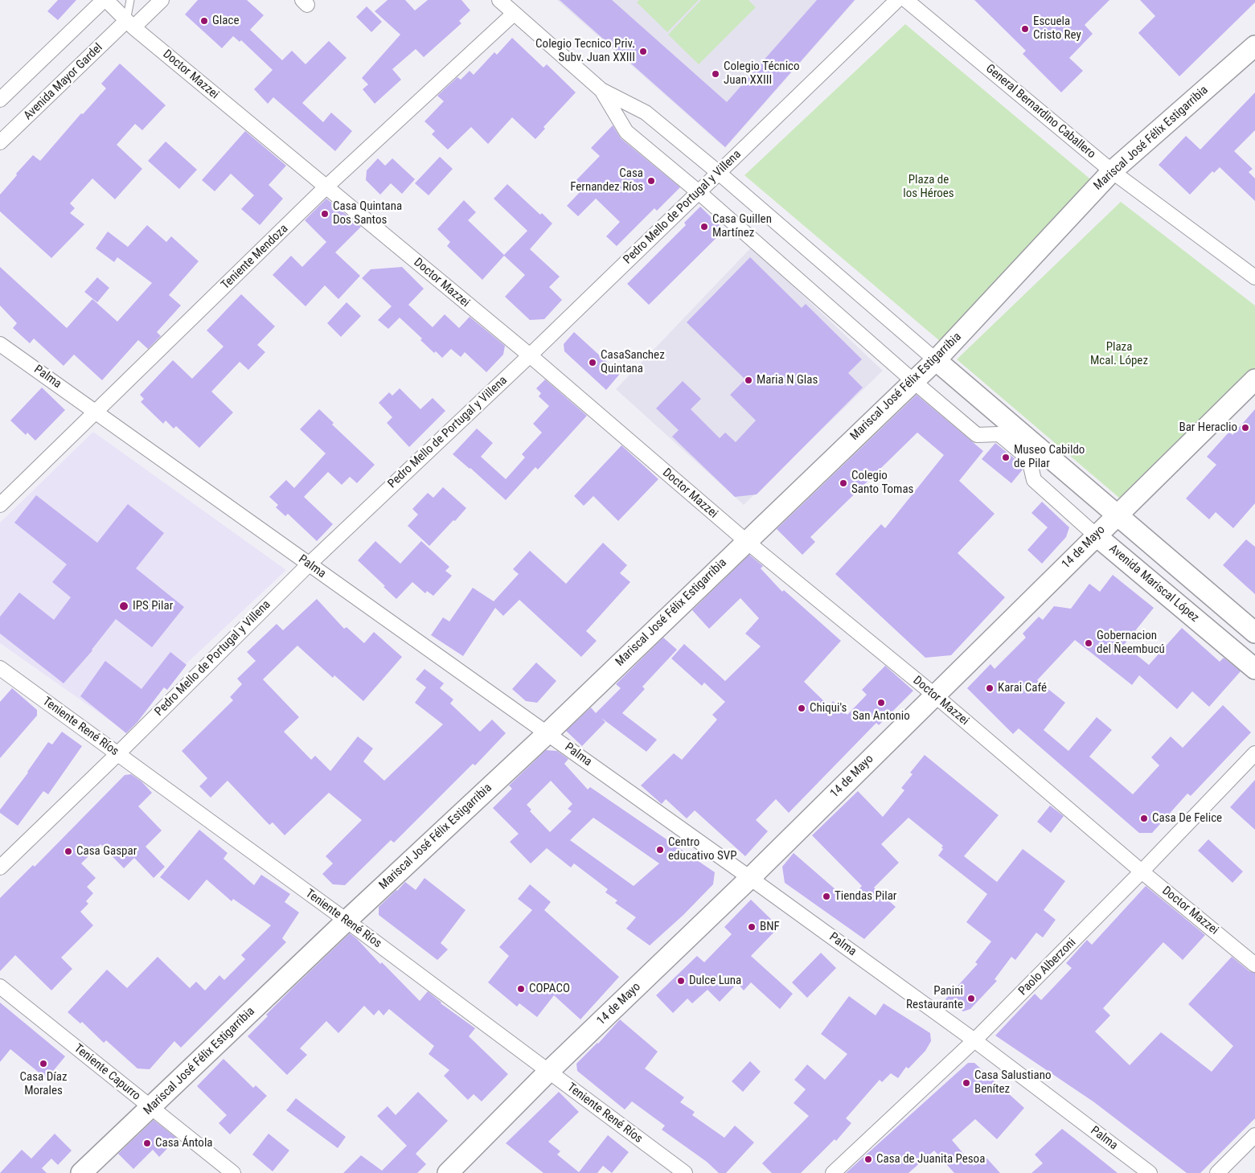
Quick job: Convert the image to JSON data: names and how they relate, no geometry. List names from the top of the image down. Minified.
{"streets":{"main road":["Mariscal José Félix Estigarribia","14 de Mayo","Avenida Mariscal López"],"street":["Doctor Mazzei","Avenida Mayor Gardel","General Bernardino Caballero","Pedro Mello de Portugal y Villena","Teniente Mendoza","Palma","Teniente René Ríos","Paolo Alberzoni","Teniente Capurro"]},"crossings":[["Doctor Mazzei","Avenida Mayor Gardel"],["Doctor Mazzei","Mariscal José Félix Estigarribia"],["Doctor Mazzei","Pedro Mello de Portugal y Villena"],["Doctor Mazzei","Teniente Mendoza"],["Doctor Mazzei","14 de Mayo"],["Doctor Mazzei","Paolo Alberzoni"],["General Bernardino Caballero","Mariscal José Félix Estigarribia"],["Mariscal José Félix Estigarribia","Palma"],["Mariscal José Félix Estigarribia","Avenida Mariscal López"],["Mariscal José Félix Estigarribia","Teniente René Ríos"],["Mariscal José Félix Estigarribia","Teniente Capurro"],["Pedro Mello de Portugal y Villena","Palma"],["Pedro Mello de Portugal y Villena","Avenida Mariscal López"],["Pedro Mello de Portugal y Villena","Teniente René Ríos"],["Teniente Mendoza","Palma"],["Palma","14 de Mayo"],["Palma","Paolo Alberzoni"],["14 de Mayo","Avenida Mariscal López"],["14 de Mayo","Teniente René Ríos"]],"parks":["Plaza de los Héroes","Plaza Mcal. López"],"places":["Glace","Escuela Cristo Rey","Colegio Tecnico Priv. Subv. Juan XXIII","Colegio Técnico Juan XXIII","Casa Fernandez Ríos","Casa Quintana Dos Santos","Casa Guillen Martínez","CasaSanchez Quintana","Maria N Glas","Bar Heraclio","Museo Cabildo de Pilar","Colegio Santo Tomas","IPS Pilar","Gobernacion del Ñeembucú","Karai Café","San Antonio","Chiqui's","Casa De Felice","Centro educativo SVP","Casa Gaspar","Tiendas Pilar","BNF","Dulce Luna","COPACO","Panini Restaurante","Casa Díaz Morales","Casa Salustiano Benítez","Casa Ántola","Casa de Juanita Pesoa"]}
